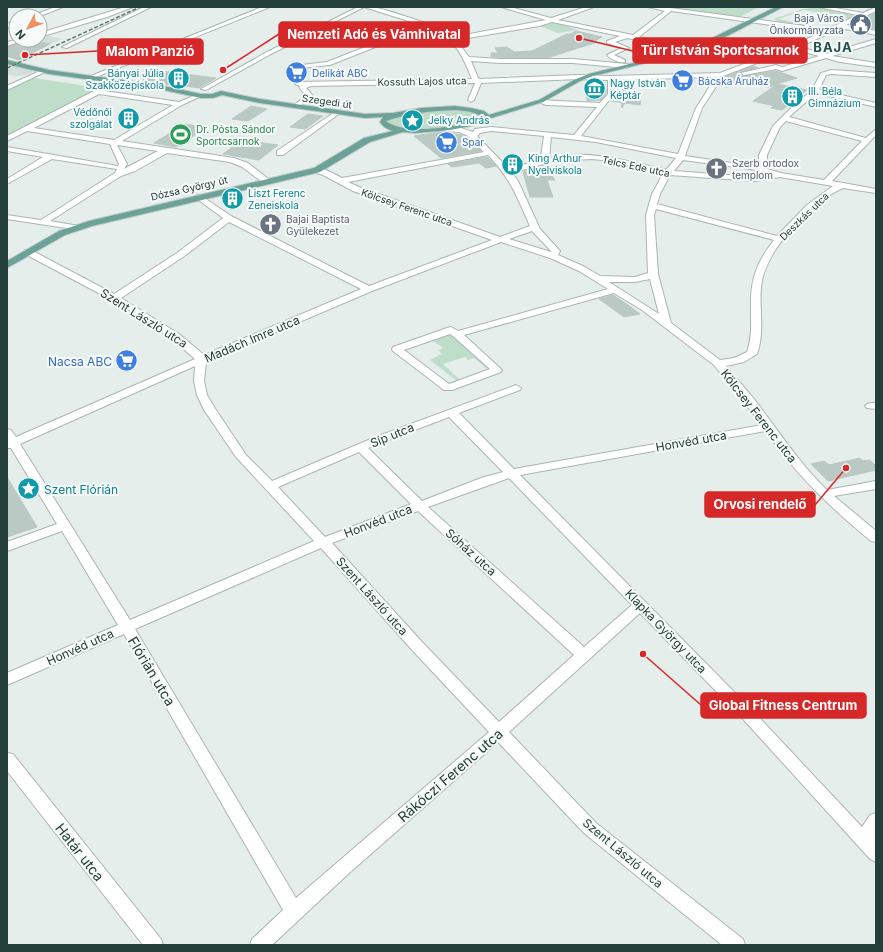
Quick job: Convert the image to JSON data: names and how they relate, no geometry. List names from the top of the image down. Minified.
{"streets":{"main road":["Szegedi út","Dózsa György út"],"street":["Kossuth Lajos utca","Telcs Ede utca","Kölcsey Ferenc utca","Deszkás utca","Szent László utca","Madách Imre utca","Síp utca","Honvéd utca","Sóház utca","Klapka György utca","Flórián utca","Rákóczi Ferenc utca","Határ utca"]},"crossings":[["Szegedi út","Dózsa György út"],["Dózsa György út","Kölcsey Ferenc utca"],["Dózsa György út","Szent László utca"],["Kölcsey Ferenc utca","Deszkás utca"],["Kölcsey Ferenc utca","Madách Imre utca"],["Kölcsey Ferenc utca","Honvéd utca"],["Szent László utca","Madách Imre utca"],["Szent László utca","Síp utca"],["Szent László utca","Honvéd utca"],["Szent László utca","Rákóczi Ferenc utca"],["Madách Imre utca","Flórián utca"],["Síp utca","Sóház utca"],["Síp utca","Klapka György utca"],["Honvéd utca","Sóház utca"],["Honvéd utca","Klapka György utca"],["Honvéd utca","Flórián utca"],["Sóház utca","Rákóczi Ferenc utca"],["Klapka György utca","Rákóczi Ferenc utca"],["Flórián utca","Rákóczi Ferenc utca"]],"districts":["BAJA"],"places":{"public building":["Baja Város Önkormányzata"],"other":["Türr István Sportcsarnok","Malom Panzió","Nemzeti Adó és Vámhivatal","Orvosi rendelő","Global Fitness Centrum"],"supermarket":["Delikát ABC","Bácska Áruház","Spar","Nacsa ABC"],"building":["Bányai Júlia Szakközépiskola","III. Béla Gimnázium","Védőnői szolgálat","King Arthur Nyelviskola","Liszt Ferenc Zeneiskola"],"museum":["Nagy István Képtár"],"place":["Jelky András","Szent Flórián"],"sports":["Dr. Pósta Sándor Sportcsarnok"],"church":["Szerb ortodox templom","Bajai Baptista Gyülekezet"]},"north":"bottom left"}
